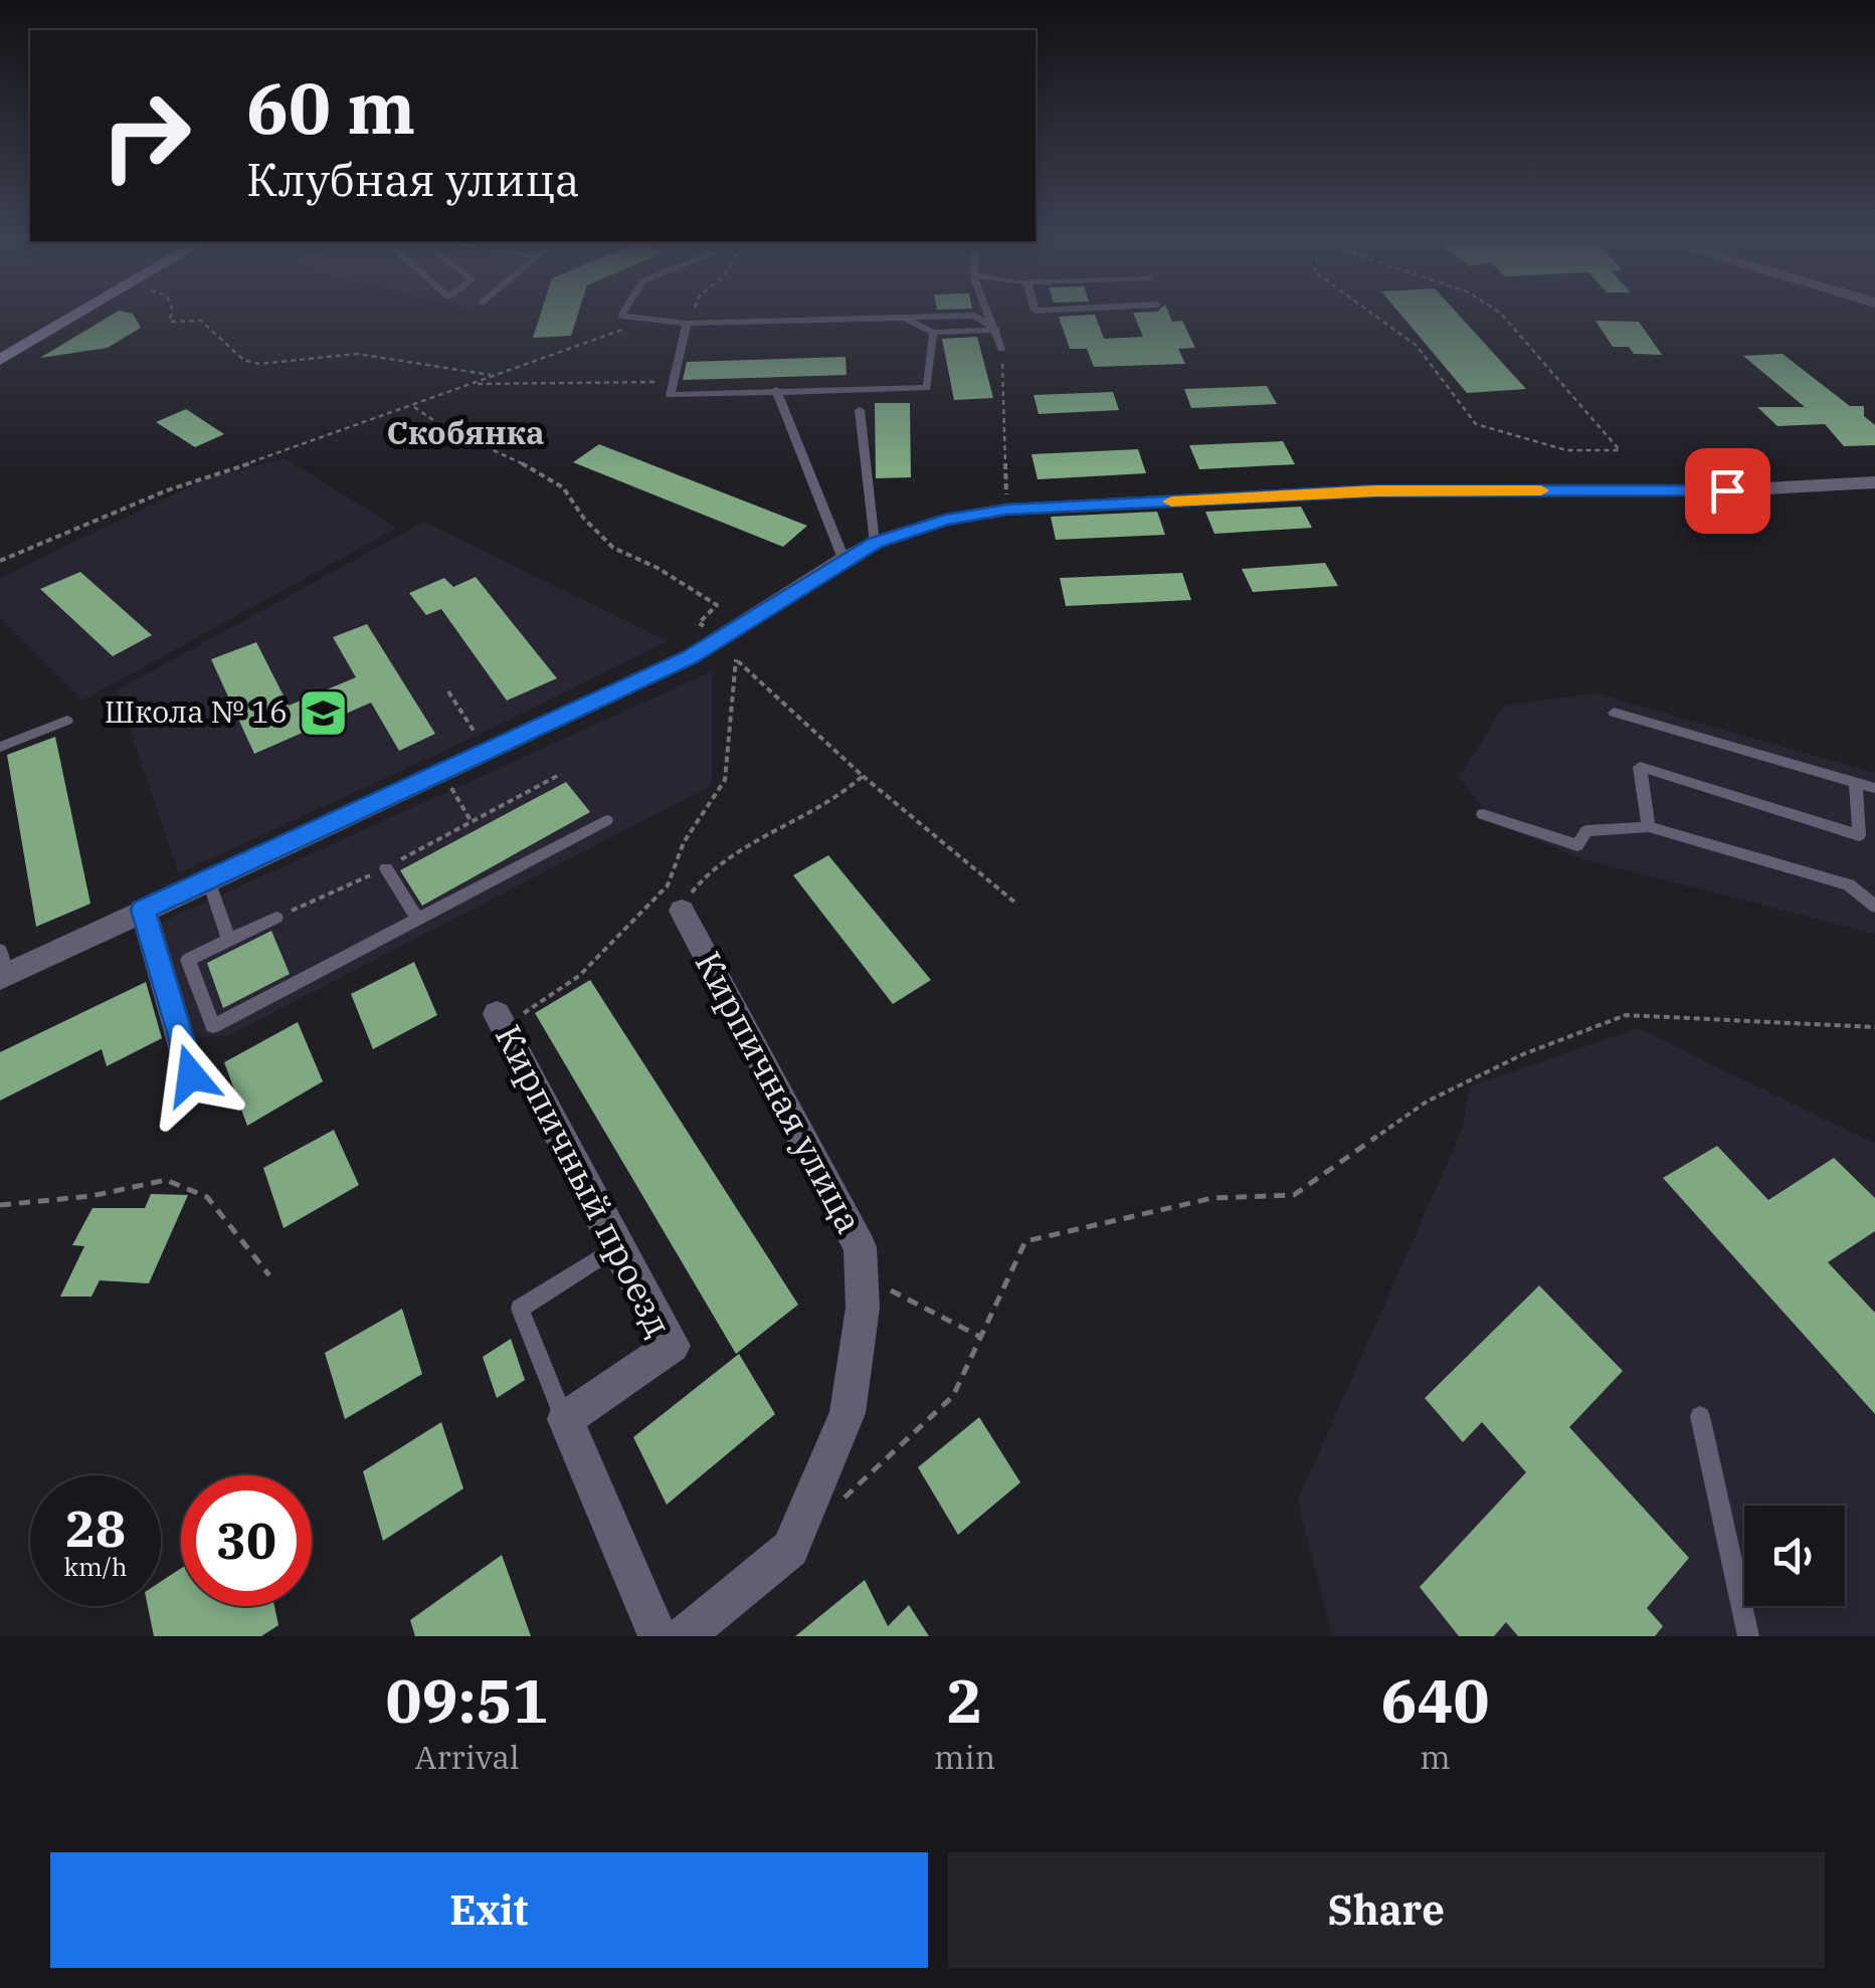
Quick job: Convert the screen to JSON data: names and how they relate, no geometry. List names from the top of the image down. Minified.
{"streets":{"street":["Кирпичная улица","Кирпичный проезд"]},"districts":["Скобянка"],"places":{"school or university":["Школа № 16"]},"page":{"turn":["60 m","Клубная улица"],"speed":"28 km/h","limit":"30","eta":["09:51","Arrival","2","min","640","m"],"buttons":["Exit","Share"]}}
